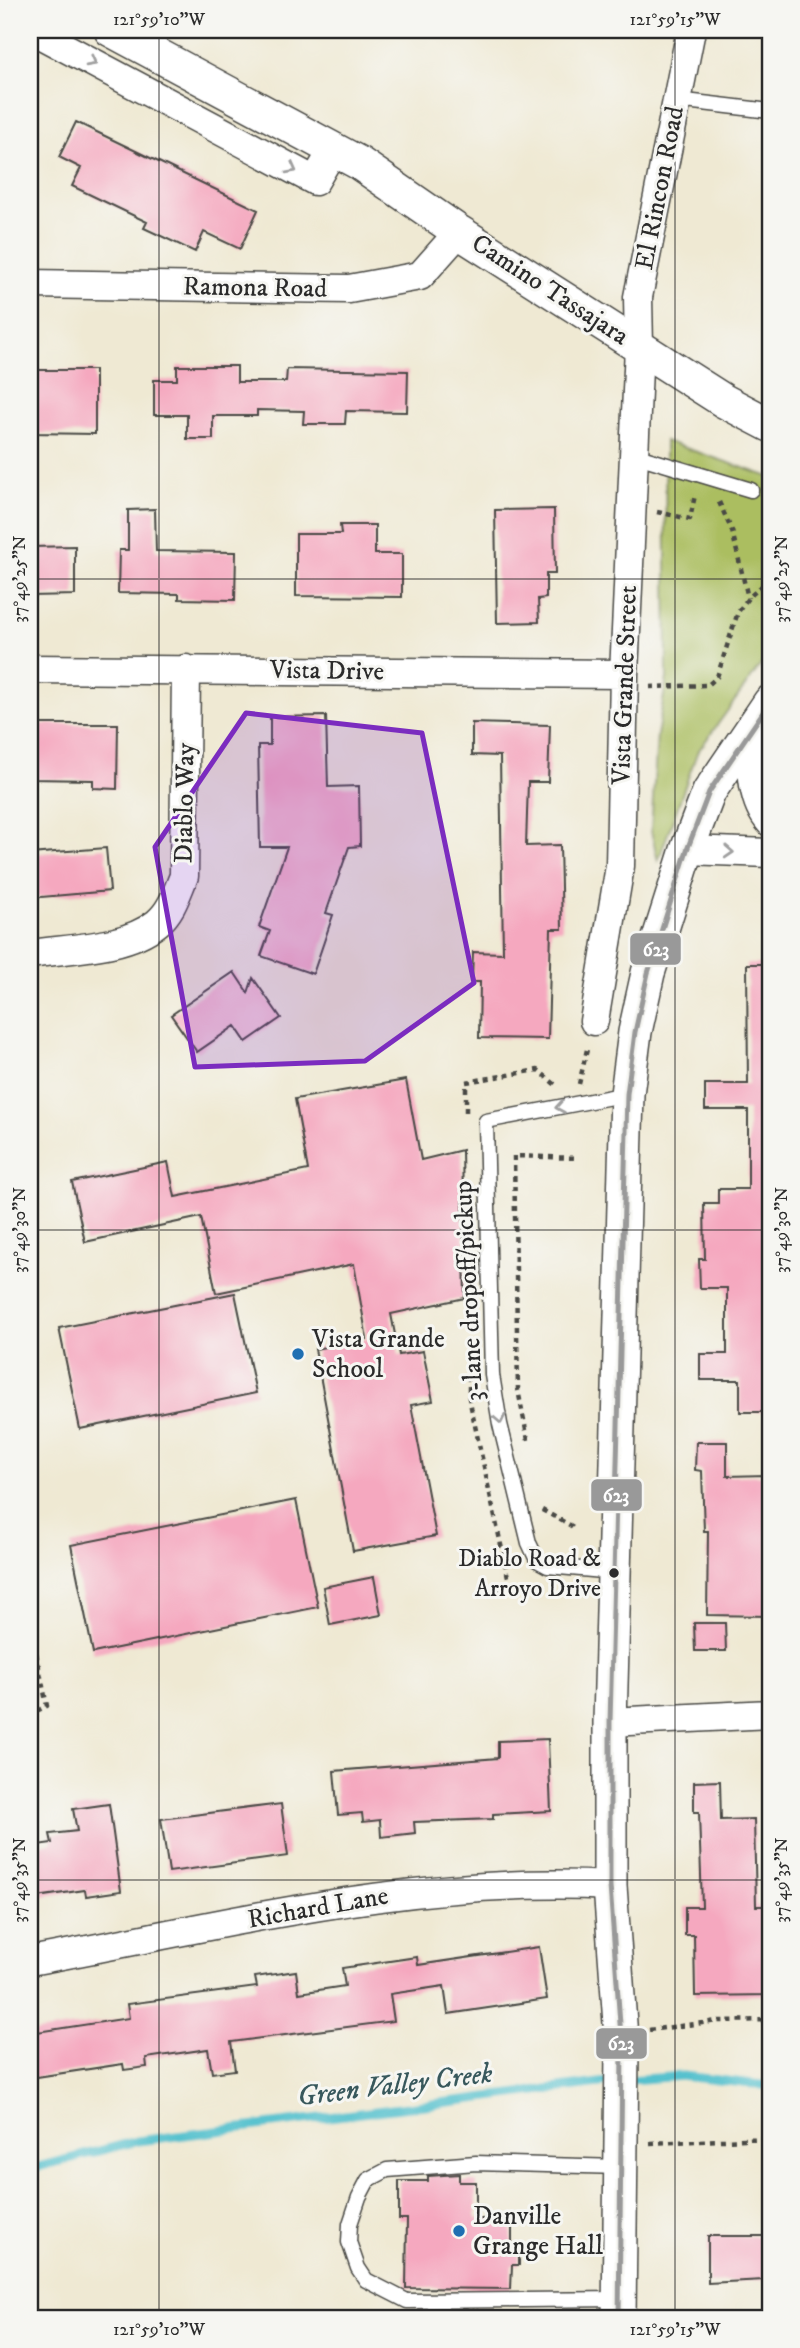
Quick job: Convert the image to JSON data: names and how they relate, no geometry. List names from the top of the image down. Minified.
{"streets":{"street":["El Rincon Road","Ramona Road","Camino Tassajara","Vista Drive","Vista Grande Street","Diablo Way","Richard Lane"],"lane":["3-lane dropoff/pickup"]},"crossings":[["El Rincon Road","Camino Tassajara"],["El Rincon Road","Vista Grande Street"],["Ramona Road","Camino Tassajara"],["Camino Tassajara","Vista Grande Street"],["Vista Drive","Vista Grande Street"],["Vista Drive","Diablo Way"]],"water":["Green Valley Creek"],"places":["Vista Grande School","Diablo Road & Arroyo Drive","Danville Grange Hall"],"lines":["transit line 623"],"coordinates":["121°59'10\"W","121°59'15\"W","37°49'25\"N","37°49'30\"N","37°49'35\"N"]}
